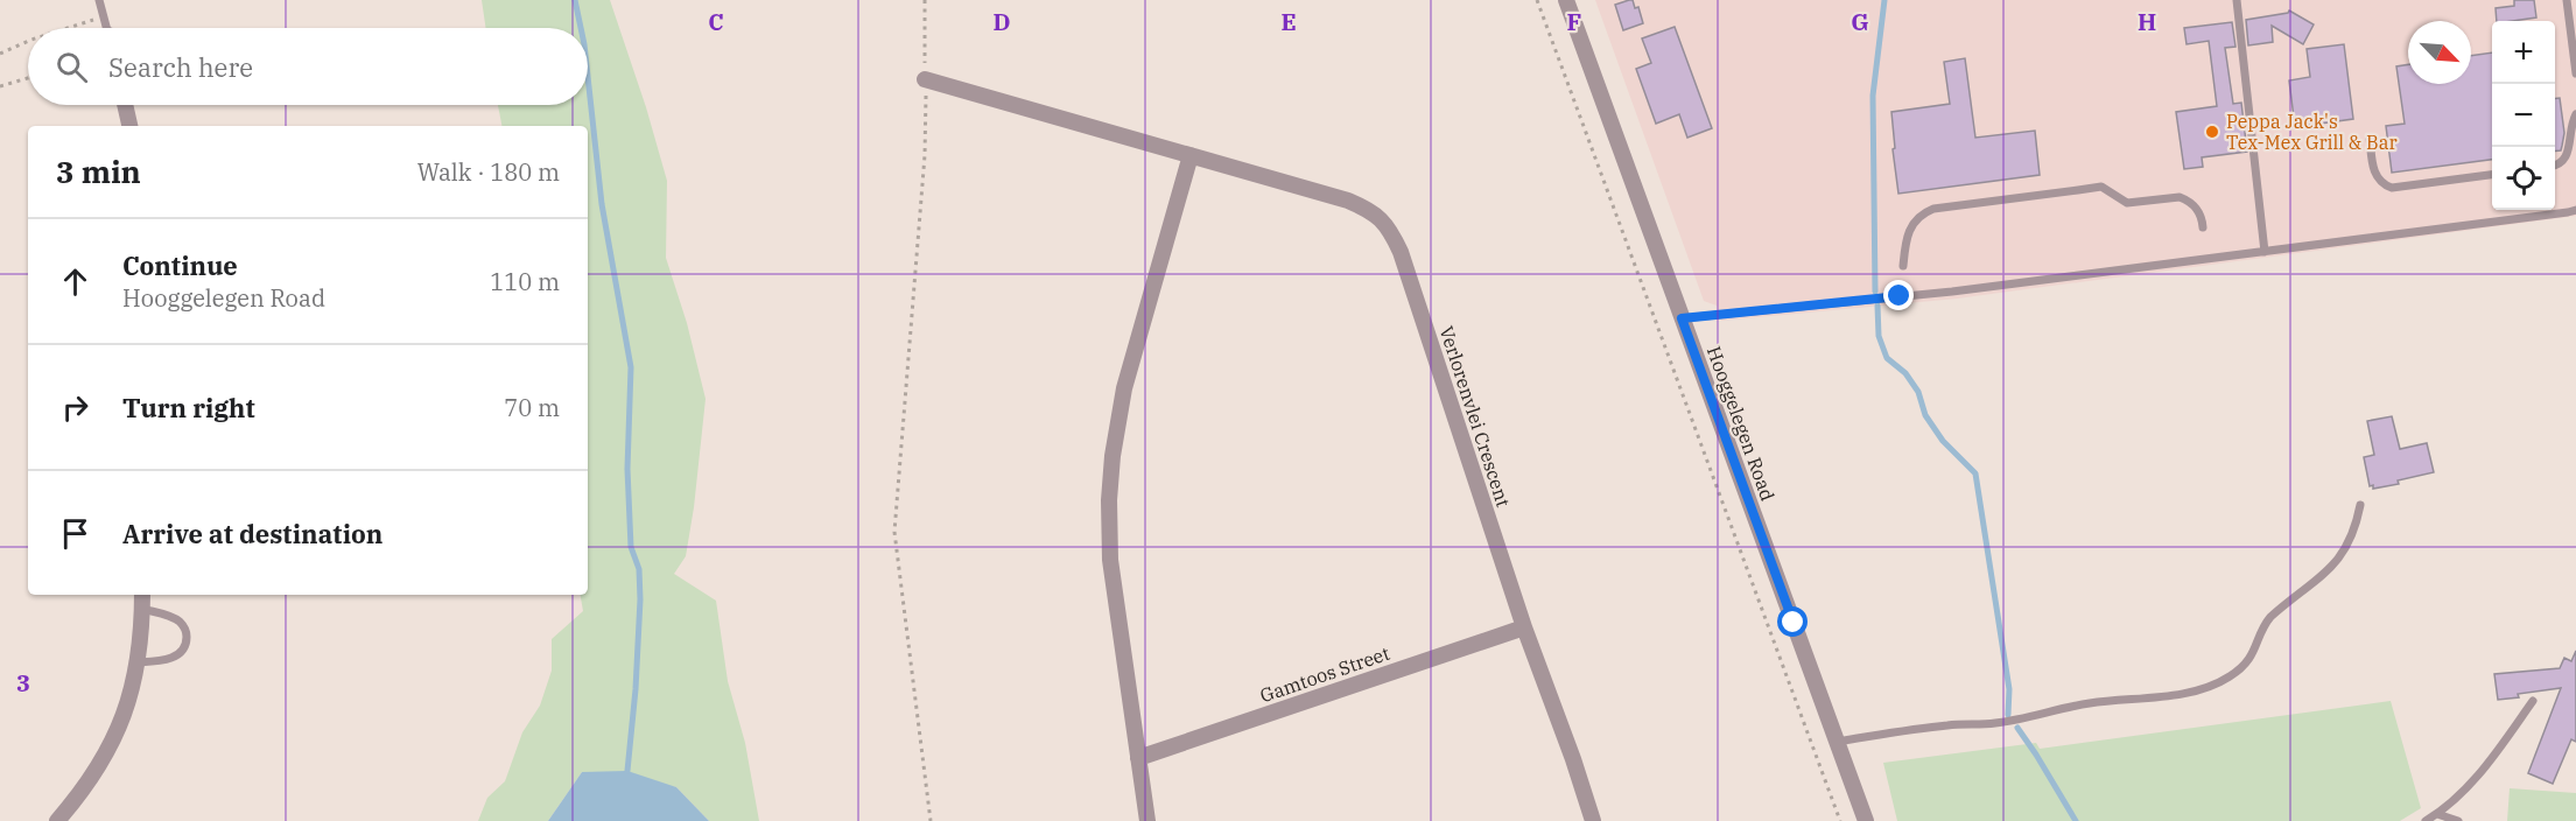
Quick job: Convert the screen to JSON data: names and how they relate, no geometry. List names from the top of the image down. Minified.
{"streets":{"street":["Verlorenvlei Crescent","Hooggelegen Road","Gamtoos Street"]},"crossings":[["Verlorenvlei Crescent","Gamtoos Street"]],"places":["Peppa Jack's Tex-Mex Grill & Bar"],"north":"bottom right","page":{"map_buttons":["+","−"],"search":"Search here","heading":["3 min","Walk · 180 m"],"list":[["Continue","Hooggelegen Road","110 m"],["Turn right","70 m"],"Arrive at destination"]},"grid":{"columns":["C","D","E","F","G","H"],"rows":["3"]}}
